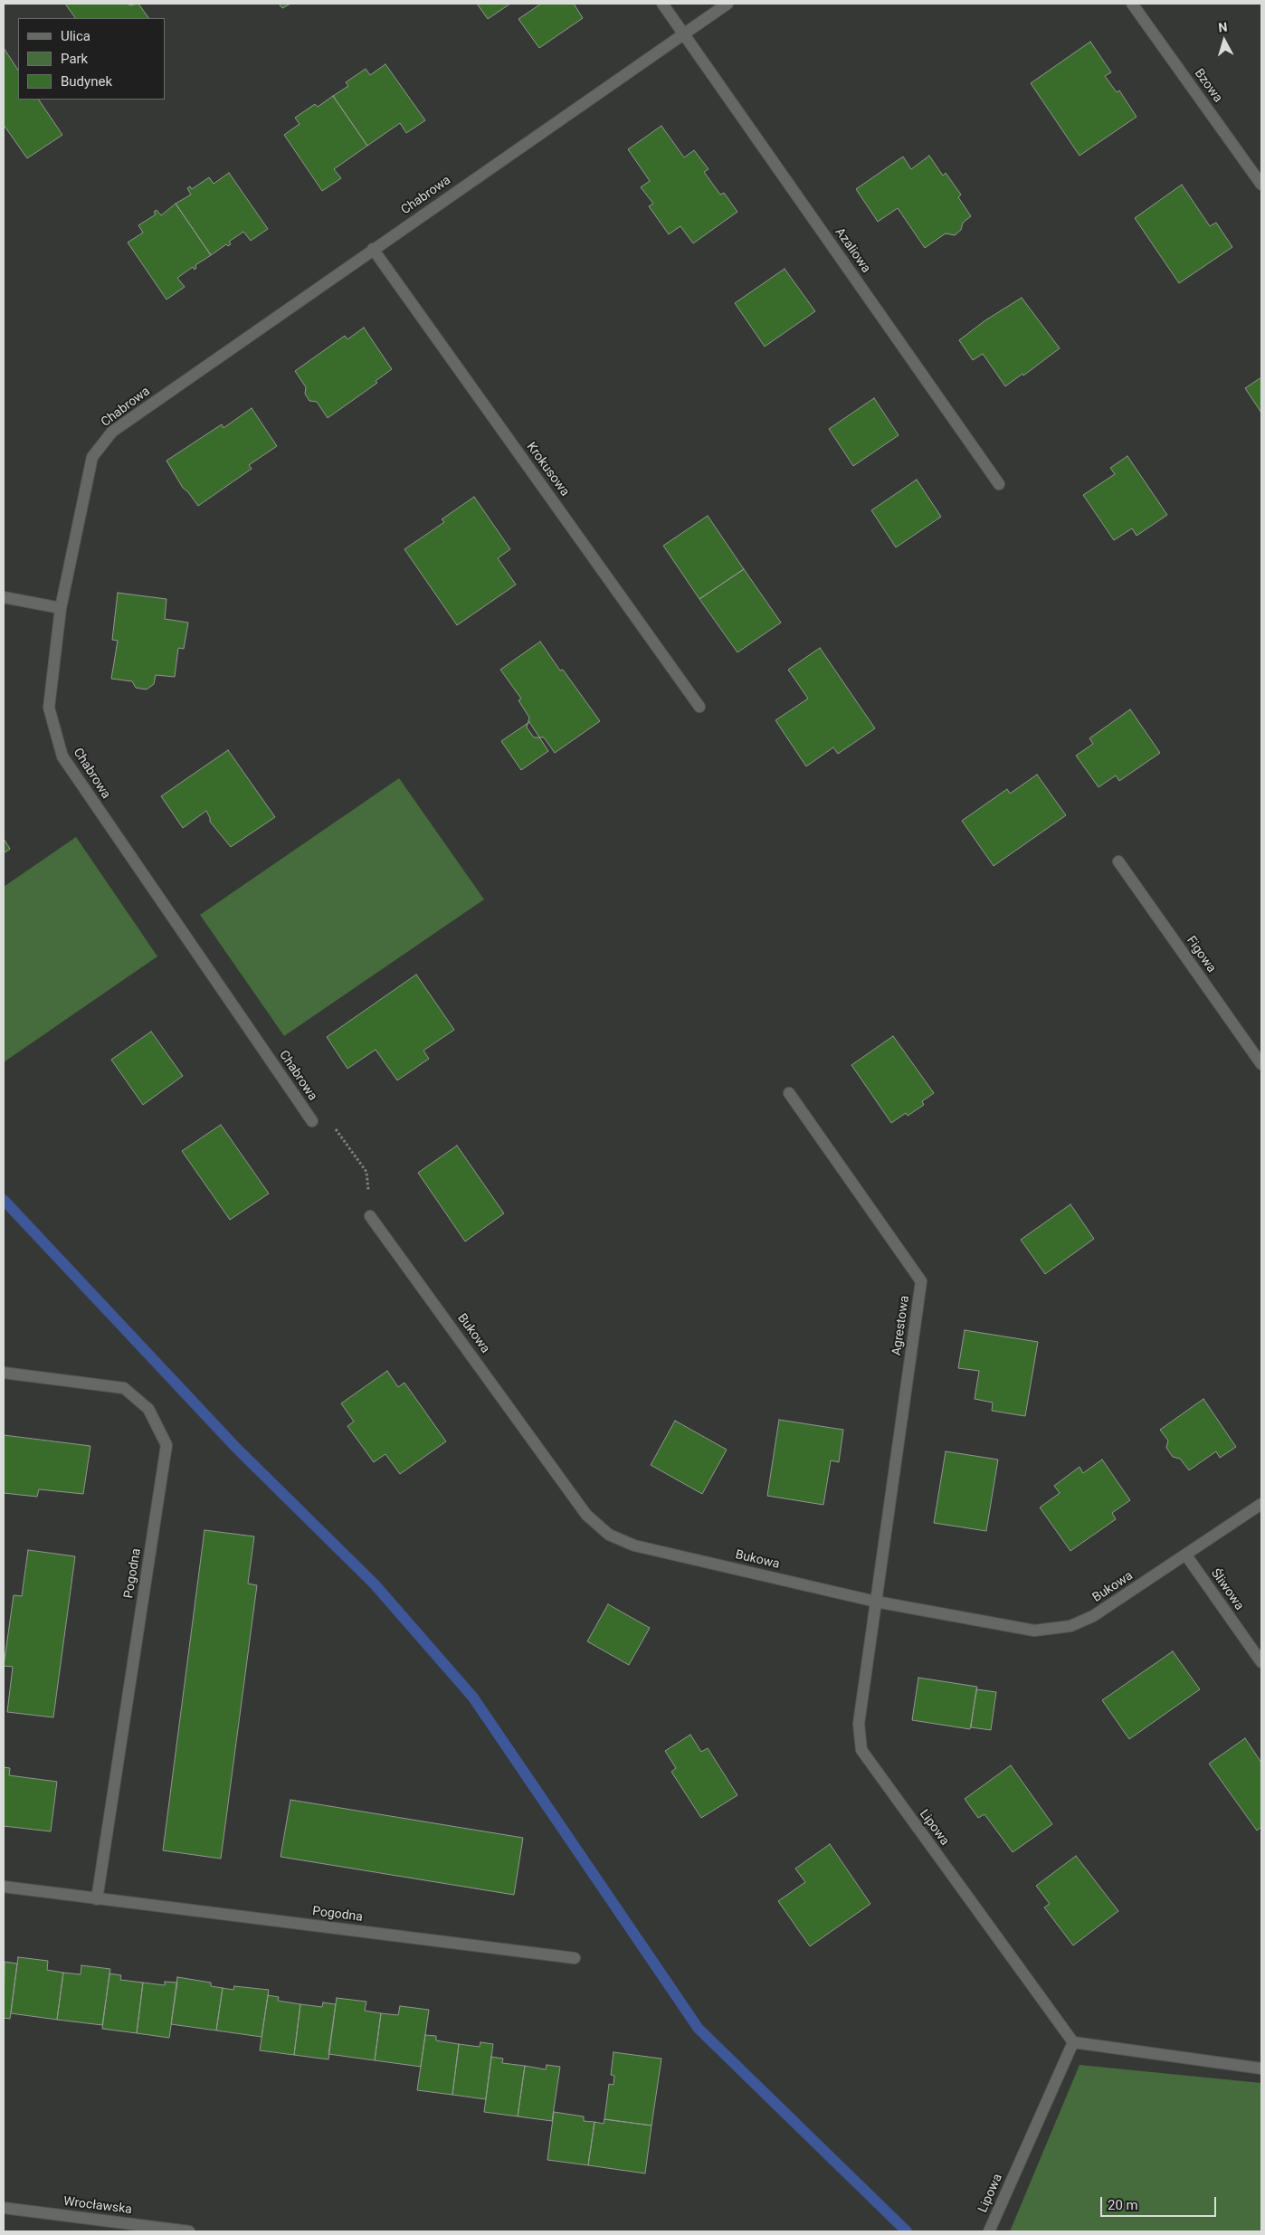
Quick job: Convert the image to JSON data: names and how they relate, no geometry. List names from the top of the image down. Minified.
{"streets":{"street":["Bzowa","Chabrowa","Azaliowa","Krokusowa","Figowa","Agrestowa","Bukowa","Pogodna","Śliwowa","Lipowa","Wrocławska"]},"crossings":[["Chabrowa","Azaliowa"],["Chabrowa","Krokusowa"],["Agrestowa","Bukowa"],["Agrestowa","Lipowa"],["Bukowa","Śliwowa"],["Bukowa","Lipowa"]],"legend":["Ulica","Park","Budynek"],"scale_bar":"20 m","north":"top"}
